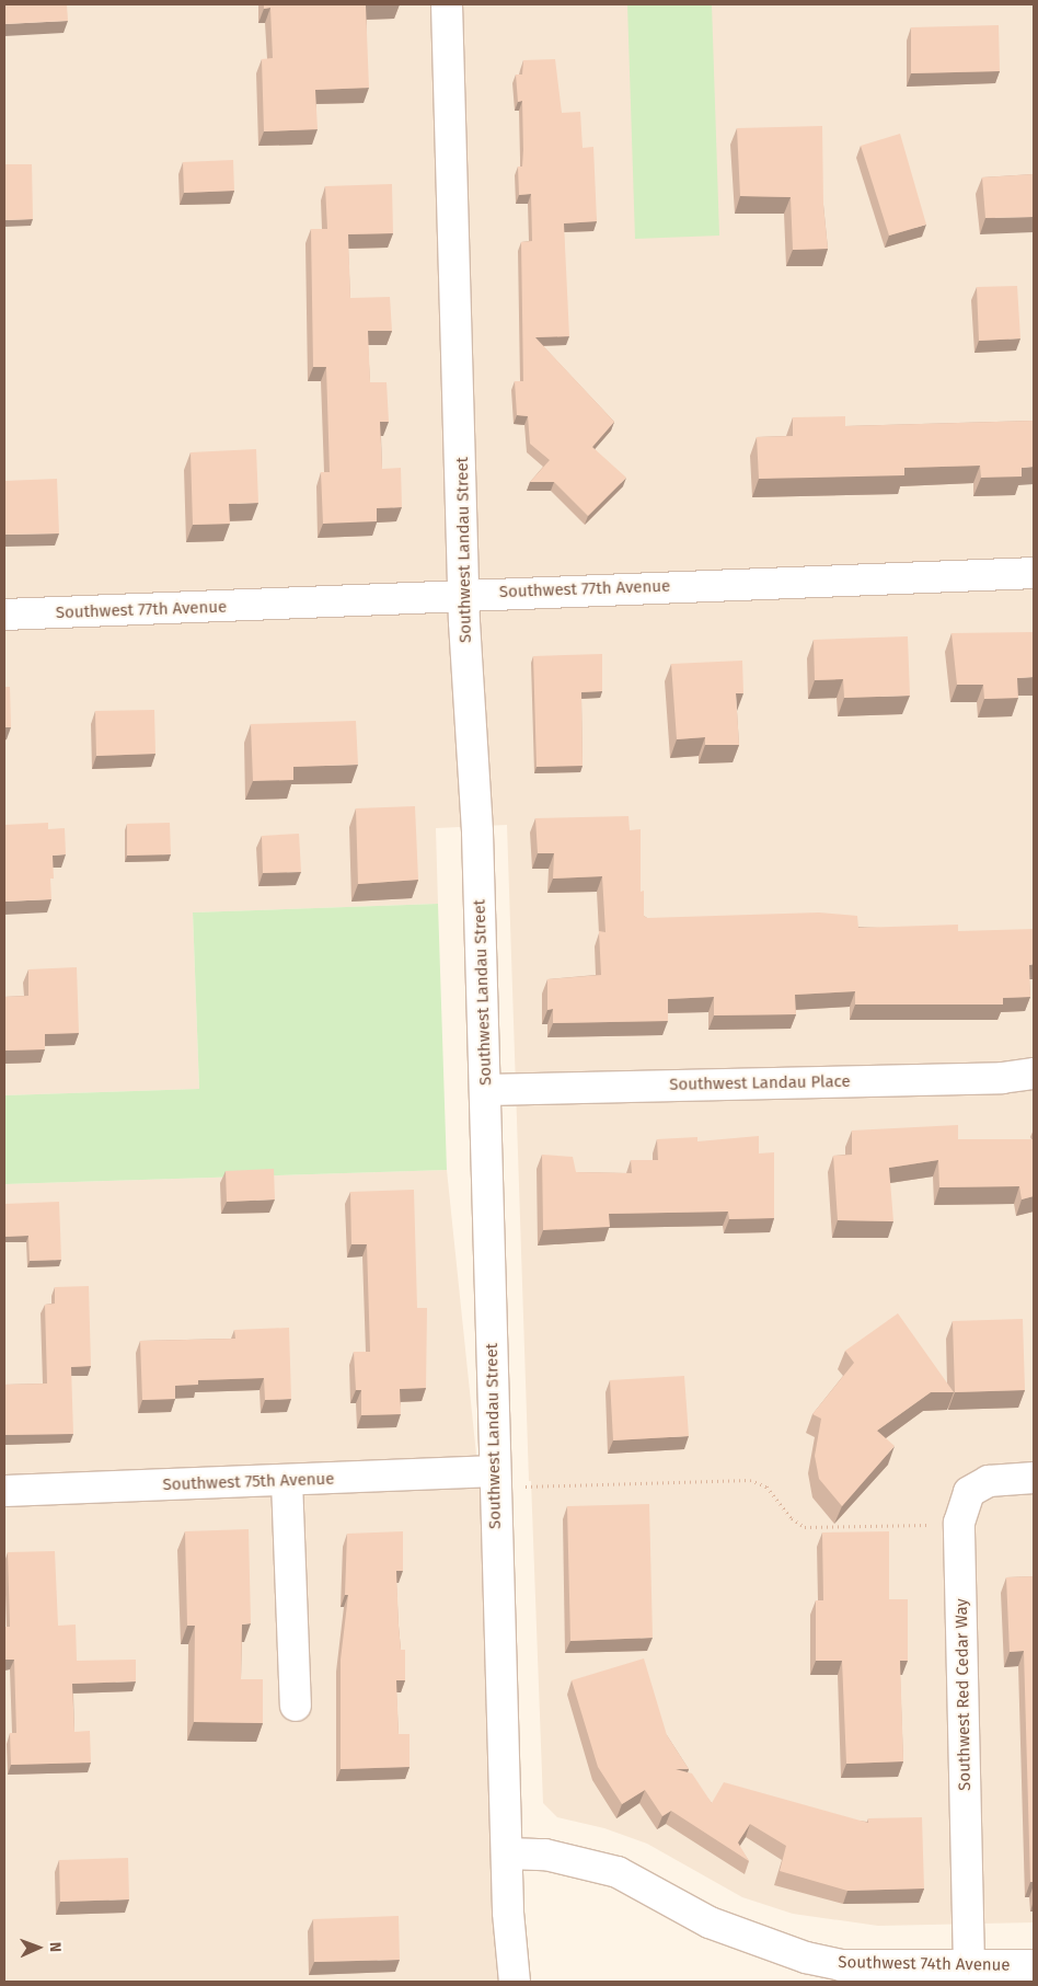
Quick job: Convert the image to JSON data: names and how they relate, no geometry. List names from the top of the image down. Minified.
{"streets":{"street":["Southwest Landau Street","Southwest 77th Avenue","Southwest Landau Place","Southwest 75th Avenue","Southwest Red Cedar Way","Southwest 74th Avenue"]},"crossings":[["Southwest Landau Street","Southwest 77th Avenue"],["Southwest Landau Street","Southwest Landau Place"],["Southwest Landau Street","Southwest 75th Avenue"],["Southwest Landau Street","Southwest 74th Avenue"],["Southwest Red Cedar Way","Southwest 74th Avenue"]],"north":"right"}
